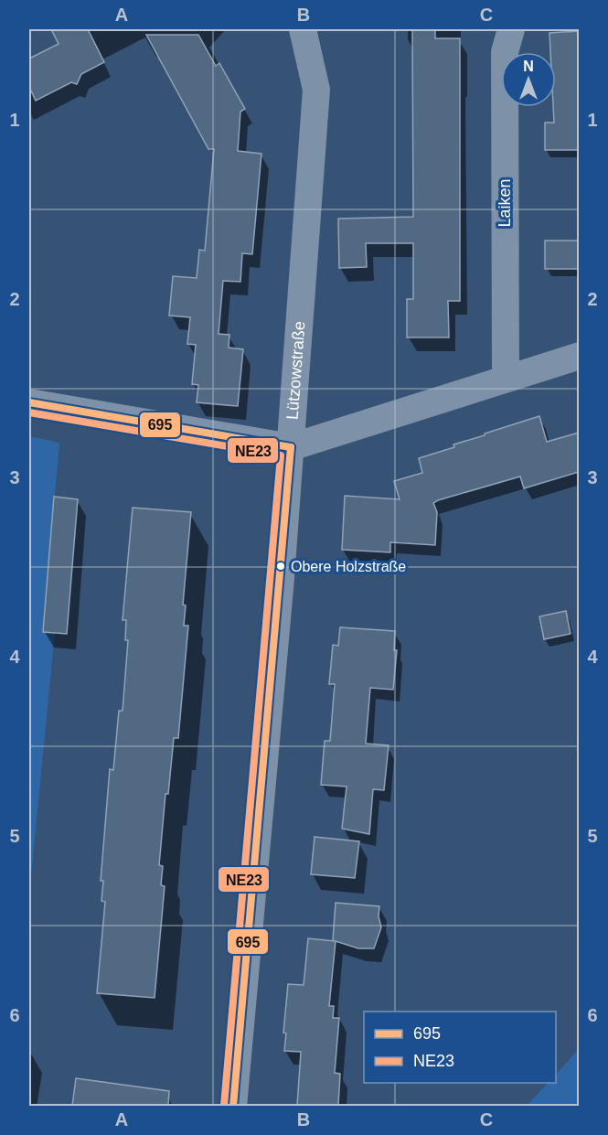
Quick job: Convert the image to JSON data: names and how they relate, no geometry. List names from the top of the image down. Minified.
{"streets":{"street":["Laiken","Lützowstraße"]},"places":["Obere Holzstraße"],"lines":["transit line 695","transit line NE23"],"legend":["695","NE23"],"north":"top","grid":{"columns":["A","B","C"],"rows":["1","2","3","4","5","6"]}}
